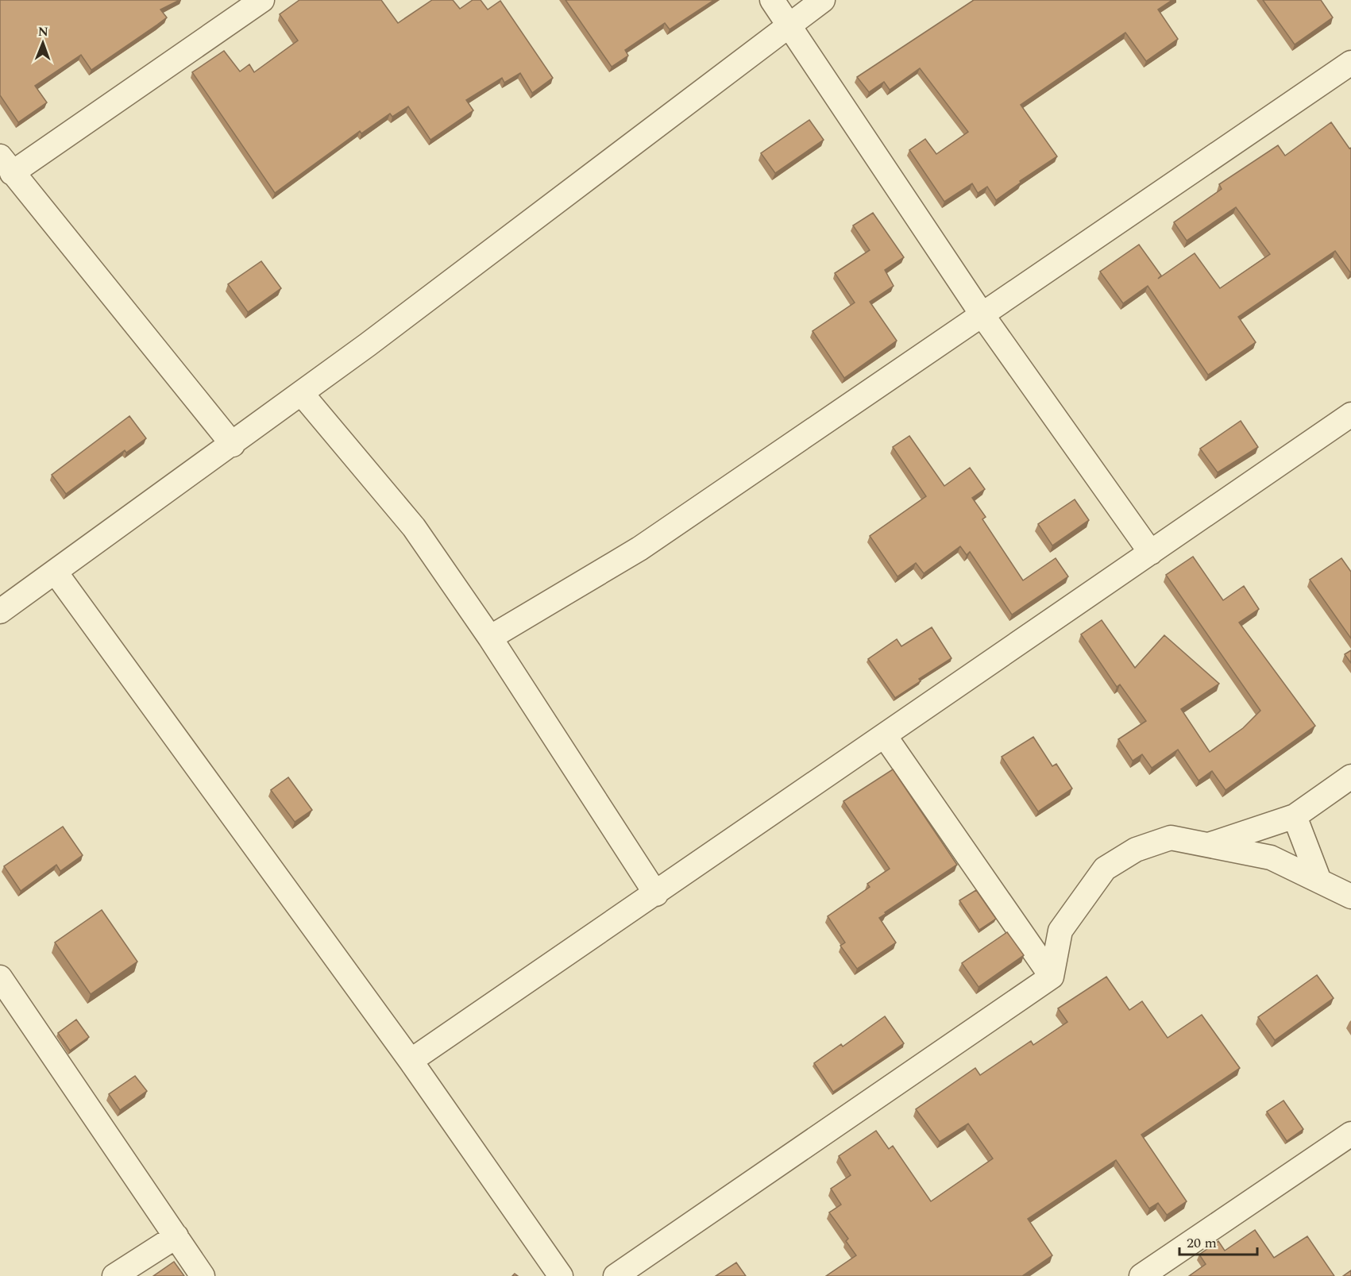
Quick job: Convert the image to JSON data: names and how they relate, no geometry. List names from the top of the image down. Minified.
{"scale_bar":"20 m","north":"top"}
